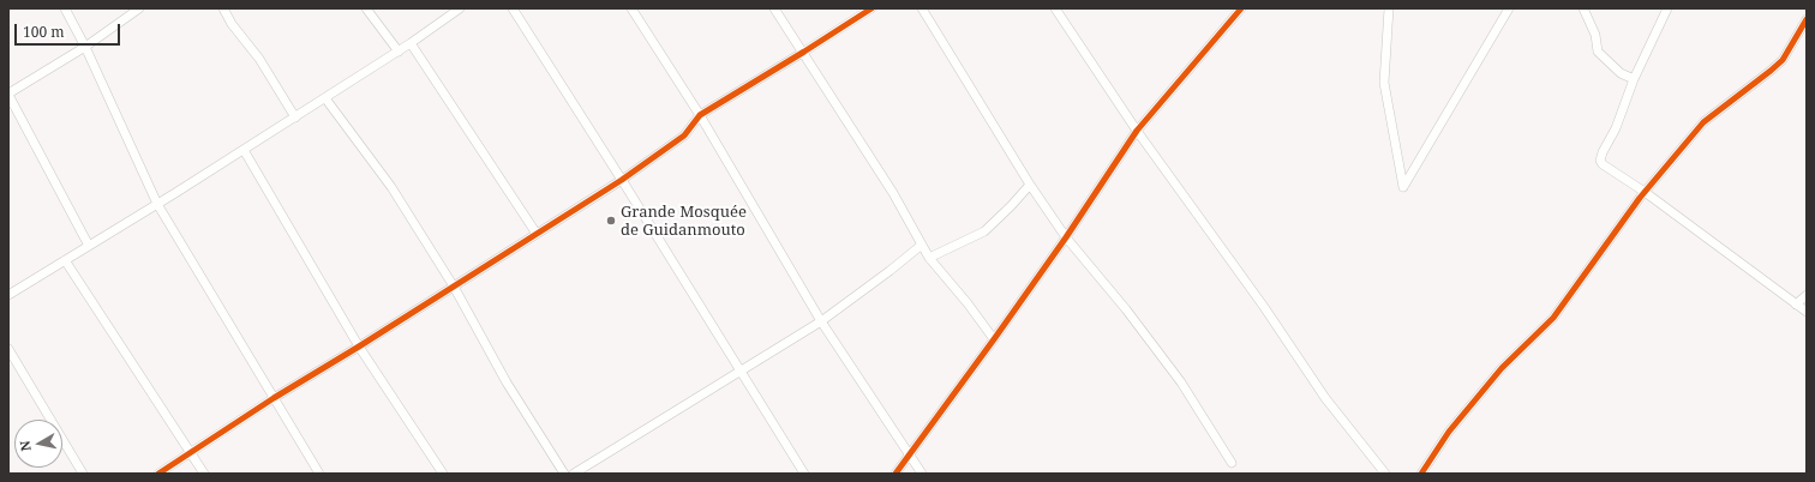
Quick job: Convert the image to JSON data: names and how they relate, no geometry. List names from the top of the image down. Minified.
{"places":["Grande Mosquée de Guidanmouto"],"scale_bar":"100 m","north":"left"}
